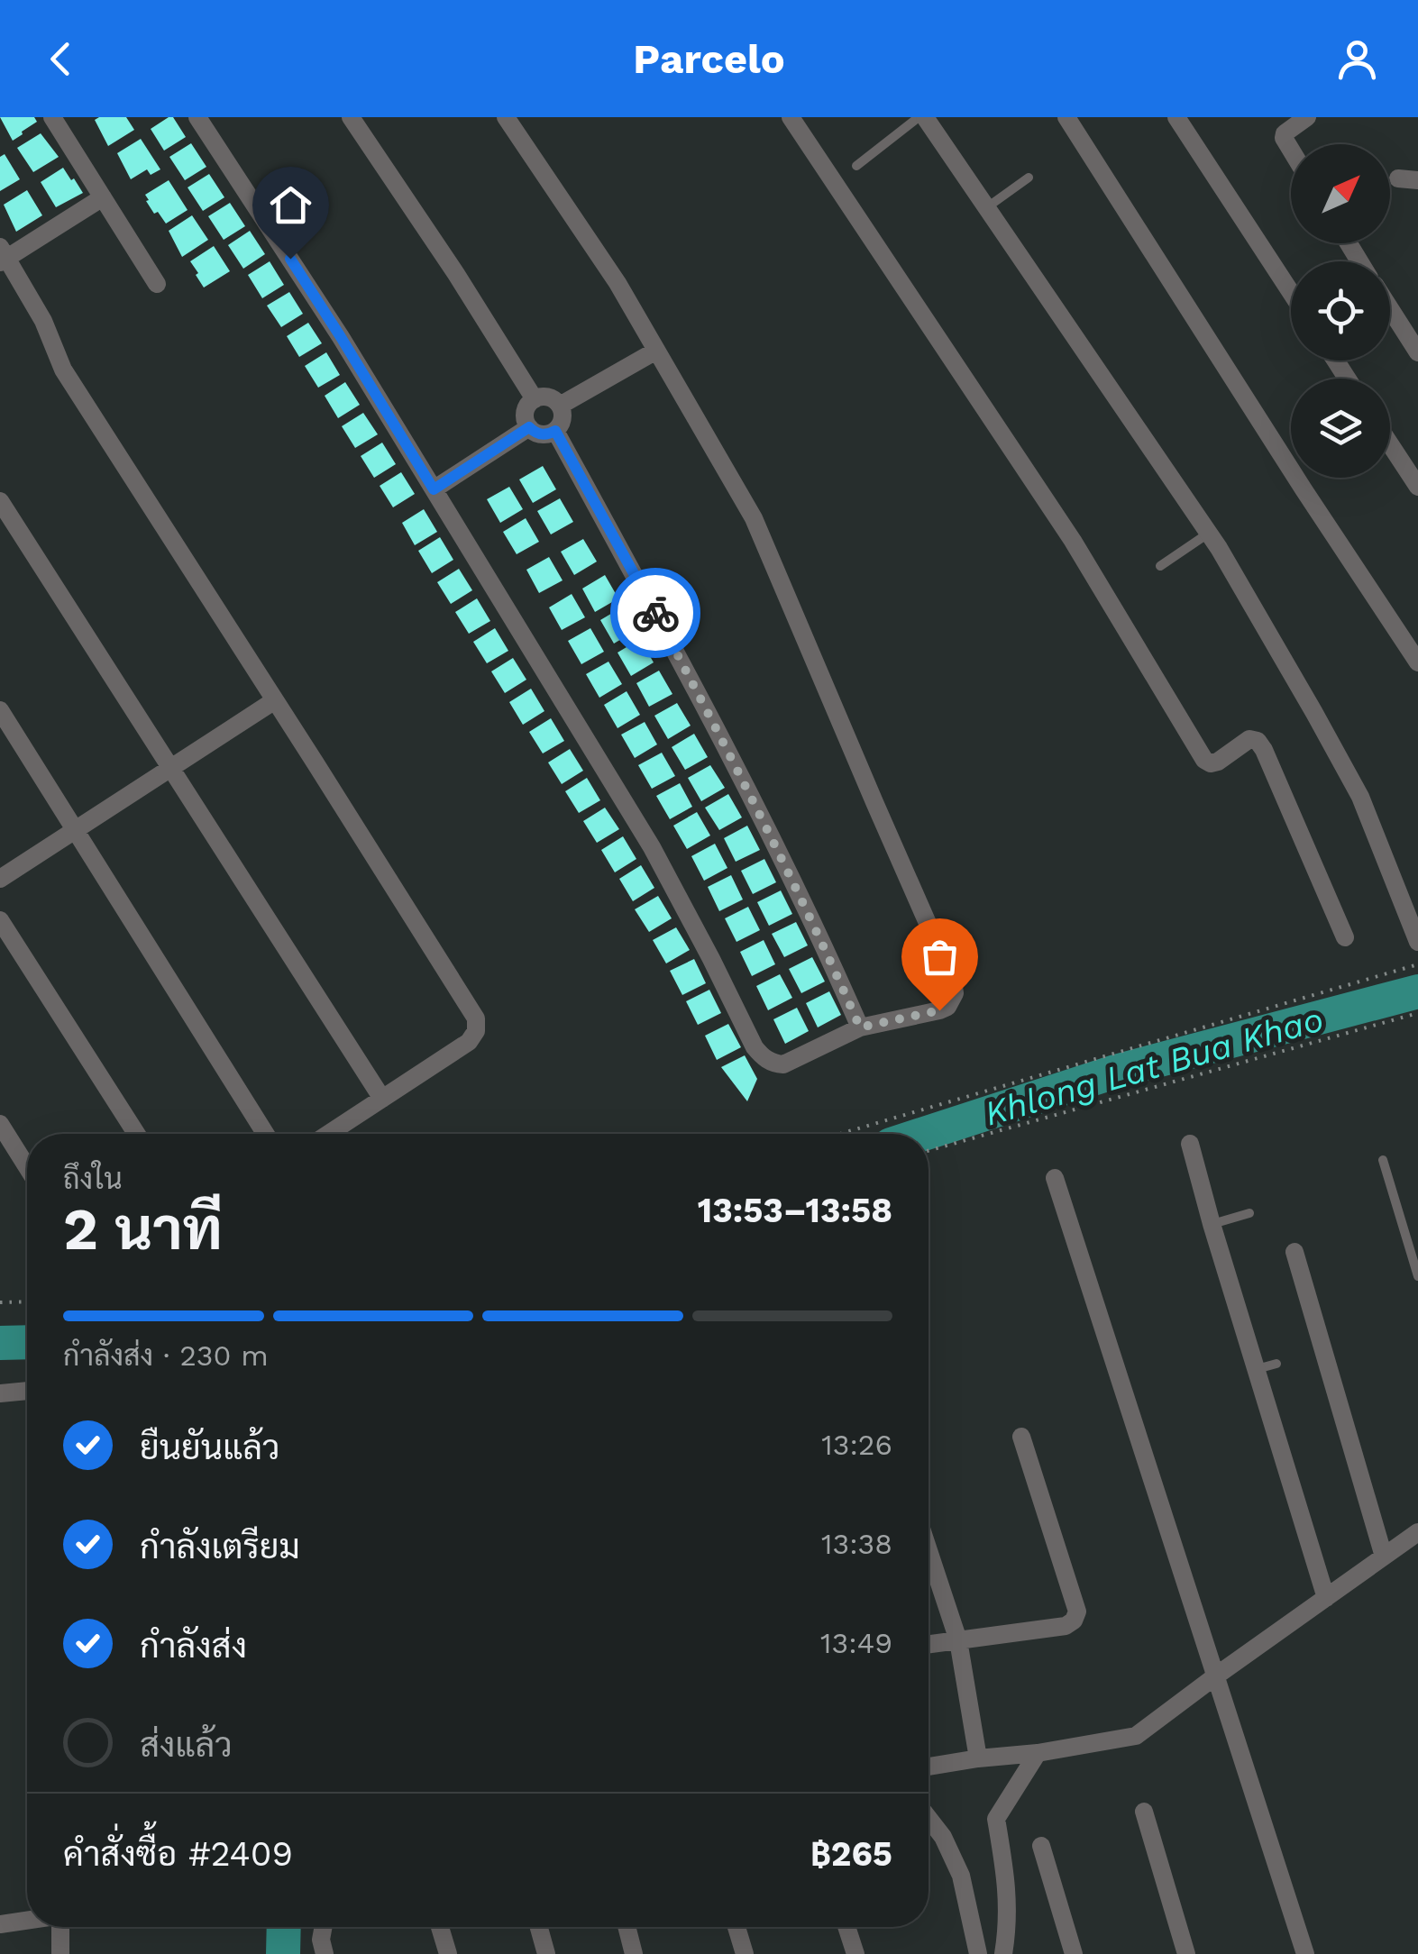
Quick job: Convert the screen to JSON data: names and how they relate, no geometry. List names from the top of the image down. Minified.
{"water":["Khlong Lat Bua Khao"],"north":"top right","page":{"header":"Parcelo","heading":["2 นาที","ถึงใน","13:53–13:58"],"panel":["คำสั่งซื้อ #2409","฿265"],"bar":"กำลังส่ง · 230 m","list":[["ยืนยันแล้ว","13:26"],["กำลังเตรียม","13:38"],["กำลังส่ง","13:49"],"ส่งแล้ว"]}}
